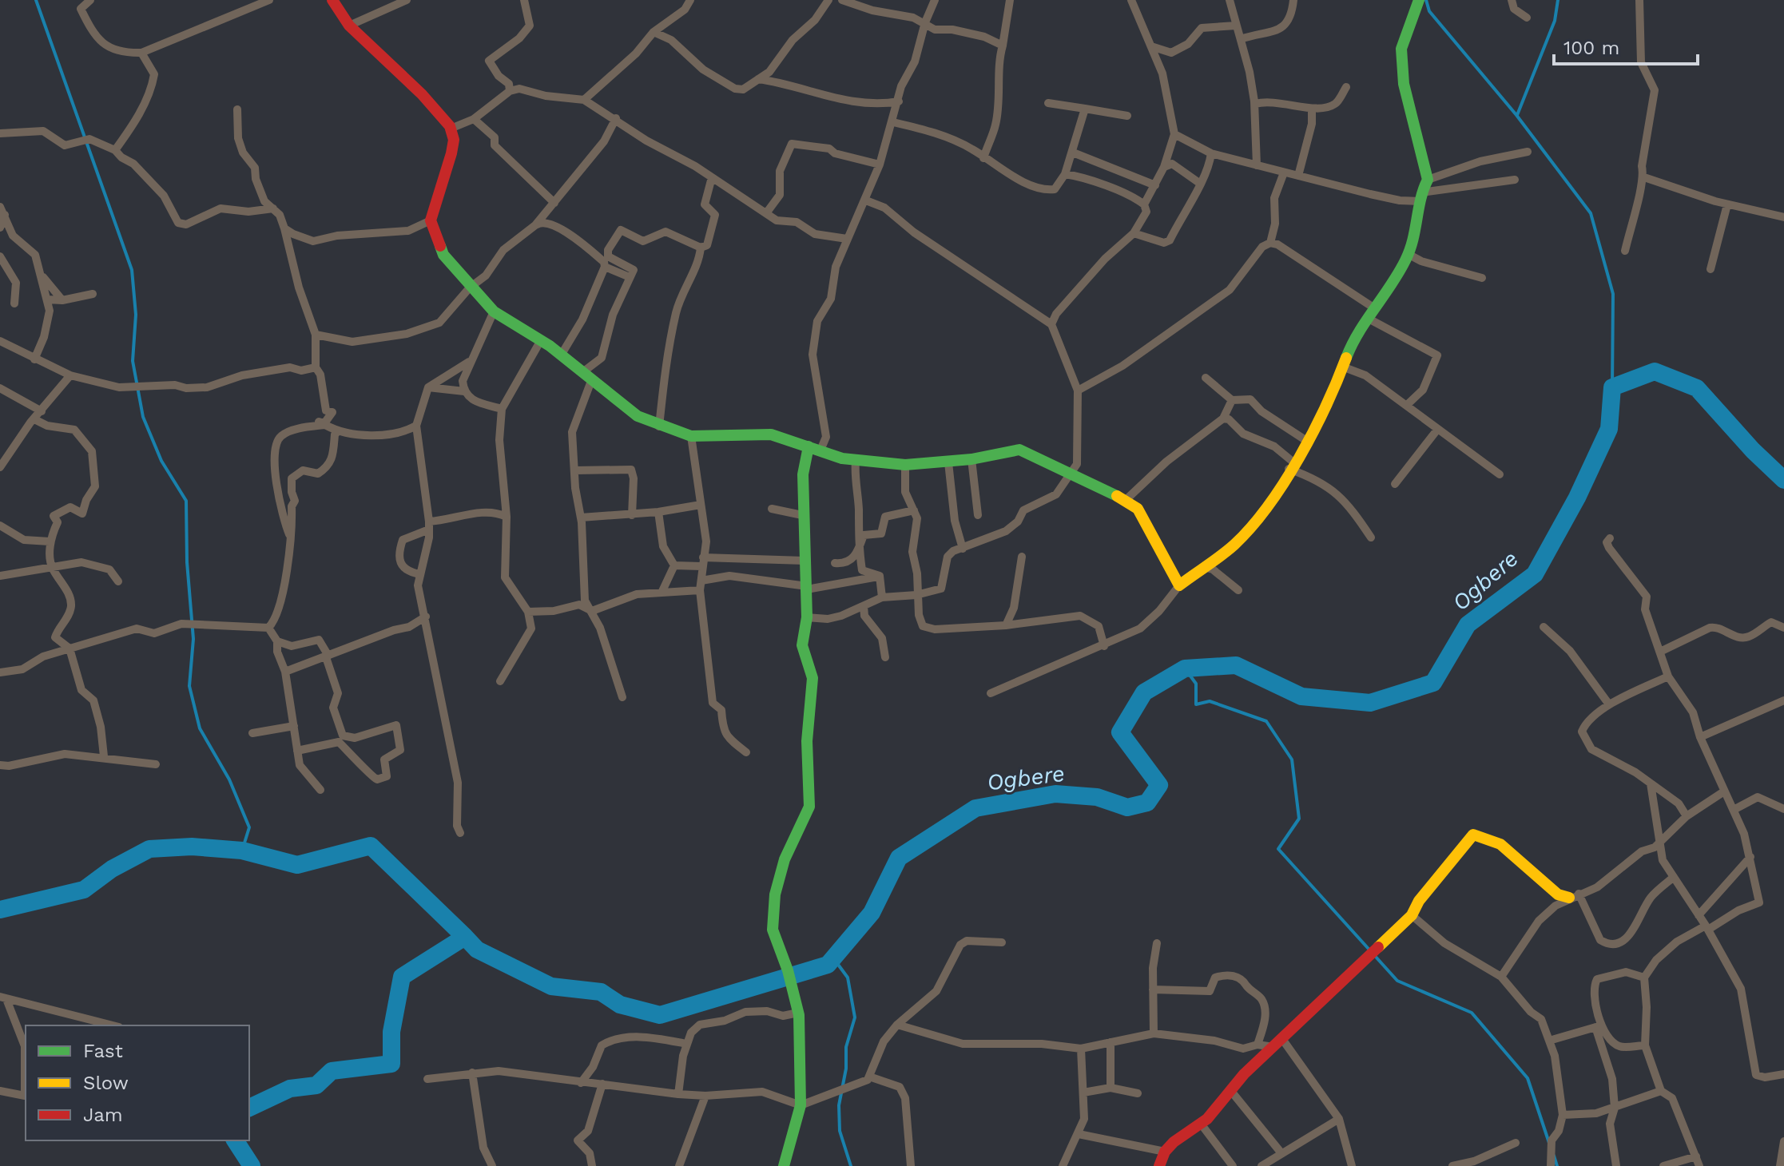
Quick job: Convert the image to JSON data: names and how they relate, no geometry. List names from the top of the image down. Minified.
{"water":["Ogbere"],"legend":["Fast","Slow","Jam"],"scale_bar":"100 m"}
